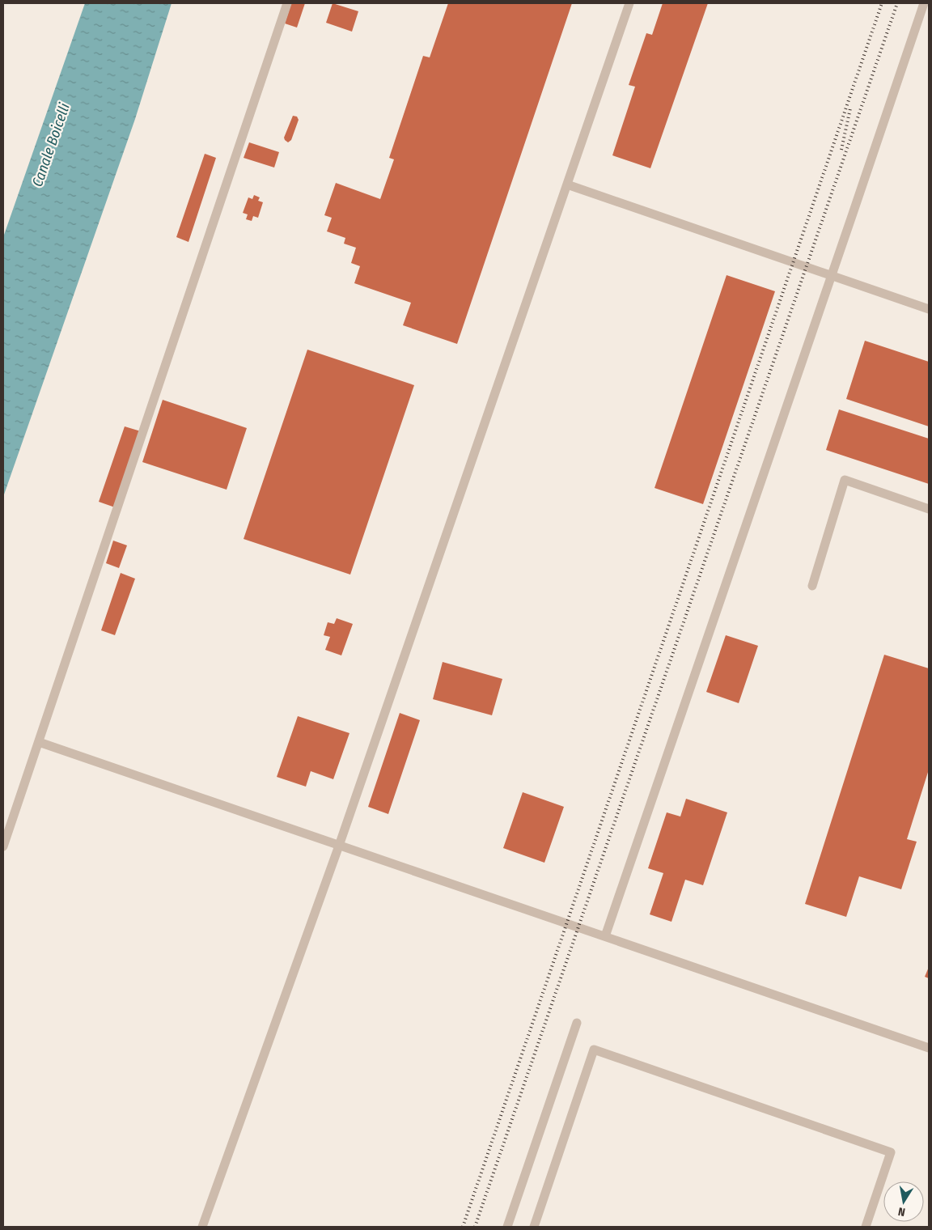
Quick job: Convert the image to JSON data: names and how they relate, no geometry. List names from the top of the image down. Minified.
{"water":["Canale Boicelli"],"north":"bottom"}
